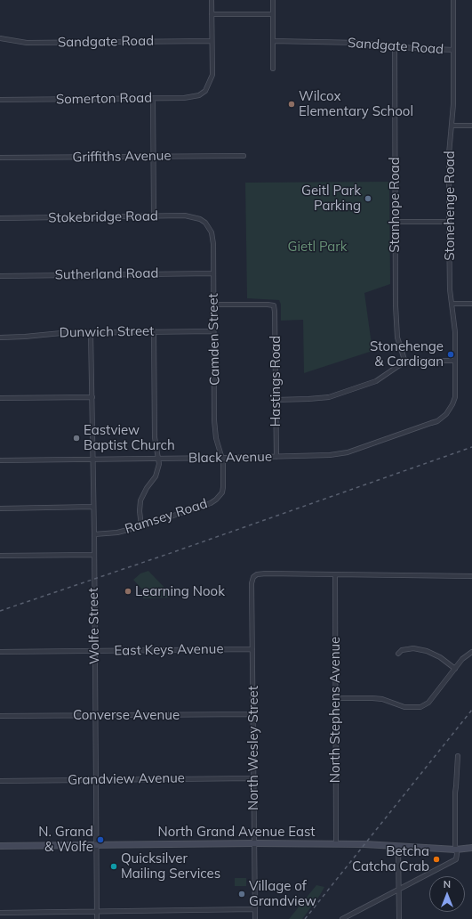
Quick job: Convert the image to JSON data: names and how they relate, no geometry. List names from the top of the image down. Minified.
{"streets":{"street":["Sandgate Road","Somerton Road","Griffiths Avenue","Stanhope Road","Stonehenge Road","Stokebridge Road","Sutherland Road","Dunwich Street","Camden Street","Hastings Road","Black Avenue","Ramsey Road","Wolfe Street","East Keys Avenue","North Stephens Avenue","Converse Avenue","North Wesley Street","Grandview Avenue","North Grand Avenue East"]},"crossings":[["Sandgate Road","Somerton Road"],["Sandgate Road","Stanhope Road"],["Sandgate Road","Stonehenge Road"],["Stonehenge Road","Black Avenue"],["Stokebridge Road","Camden Street"],["Sutherland Road","Camden Street"],["Dunwich Street","Camden Street"],["Dunwich Street","Wolfe Street"],["Camden Street","Hastings Road"],["Camden Street","Black Avenue"],["Camden Street","Ramsey Road"],["Hastings Road","Black Avenue"],["Black Avenue","Ramsey Road"],["Black Avenue","Wolfe Street"],["Ramsey Road","Wolfe Street"],["Wolfe Street","East Keys Avenue"],["Wolfe Street","Converse Avenue"],["Wolfe Street","Grandview Avenue"],["Wolfe Street","North Grand Avenue East"],["East Keys Avenue","North Wesley Street"],["North Stephens Avenue","North Wesley Street"],["North Stephens Avenue","North Grand Avenue East"],["Converse Avenue","North Wesley Street"],["North Wesley Street","Grandview Avenue"],["North Wesley Street","North Grand Avenue East"]],"parks":["Gietl Park"],"places":["Wilcox Elementary School","Geitl Park Parking","Stonehenge & Cardigan","Eastview Baptist Church","Learning Nook","N. Grand & Wolfe","Betcha Catcha Crab","Quicksilver Mailing Services","Village of Grandview"],"north":"top"}
